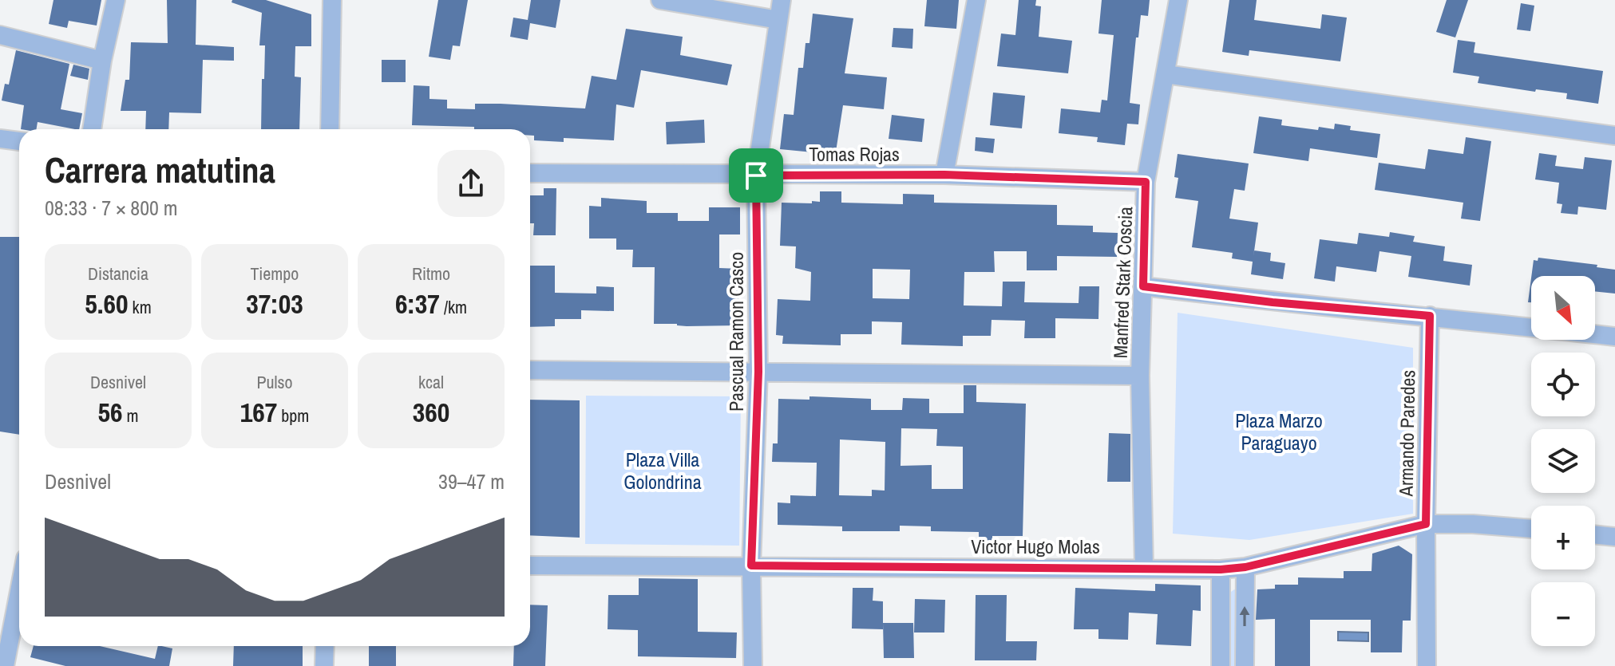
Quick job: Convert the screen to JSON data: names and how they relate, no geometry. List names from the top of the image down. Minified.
{"streets":{"street":["Tomas Rojas","Manfred Stark Coscia","Pascual Ramon Casco","Armando Paredes","Victor Hugo Molas"]},"crossings":[["Tomas Rojas","Manfred Stark Coscia"],["Tomas Rojas","Pascual Ramon Casco"],["Manfred Stark Coscia","Victor Hugo Molas"],["Pascual Ramon Casco","Victor Hugo Molas"],["Armando Paredes","Victor Hugo Molas"]],"parks":["Plaza Marzo Paraguayo","Plaza Villa Golondrina"],"north":"bottom right","page":{"heading":["Carrera matutina","08:33 · 7 × 800 m"],"stats":[["Distancia","5.60 km"],["Tiempo","37:03"],["Ritmo","6:37 /km"],["Desnivel","56 m"],["Pulso","167 bpm"],["kcal","360"]],"map_buttons":["+","−"],"chart":["Desnivel","39–47 m"]}}
